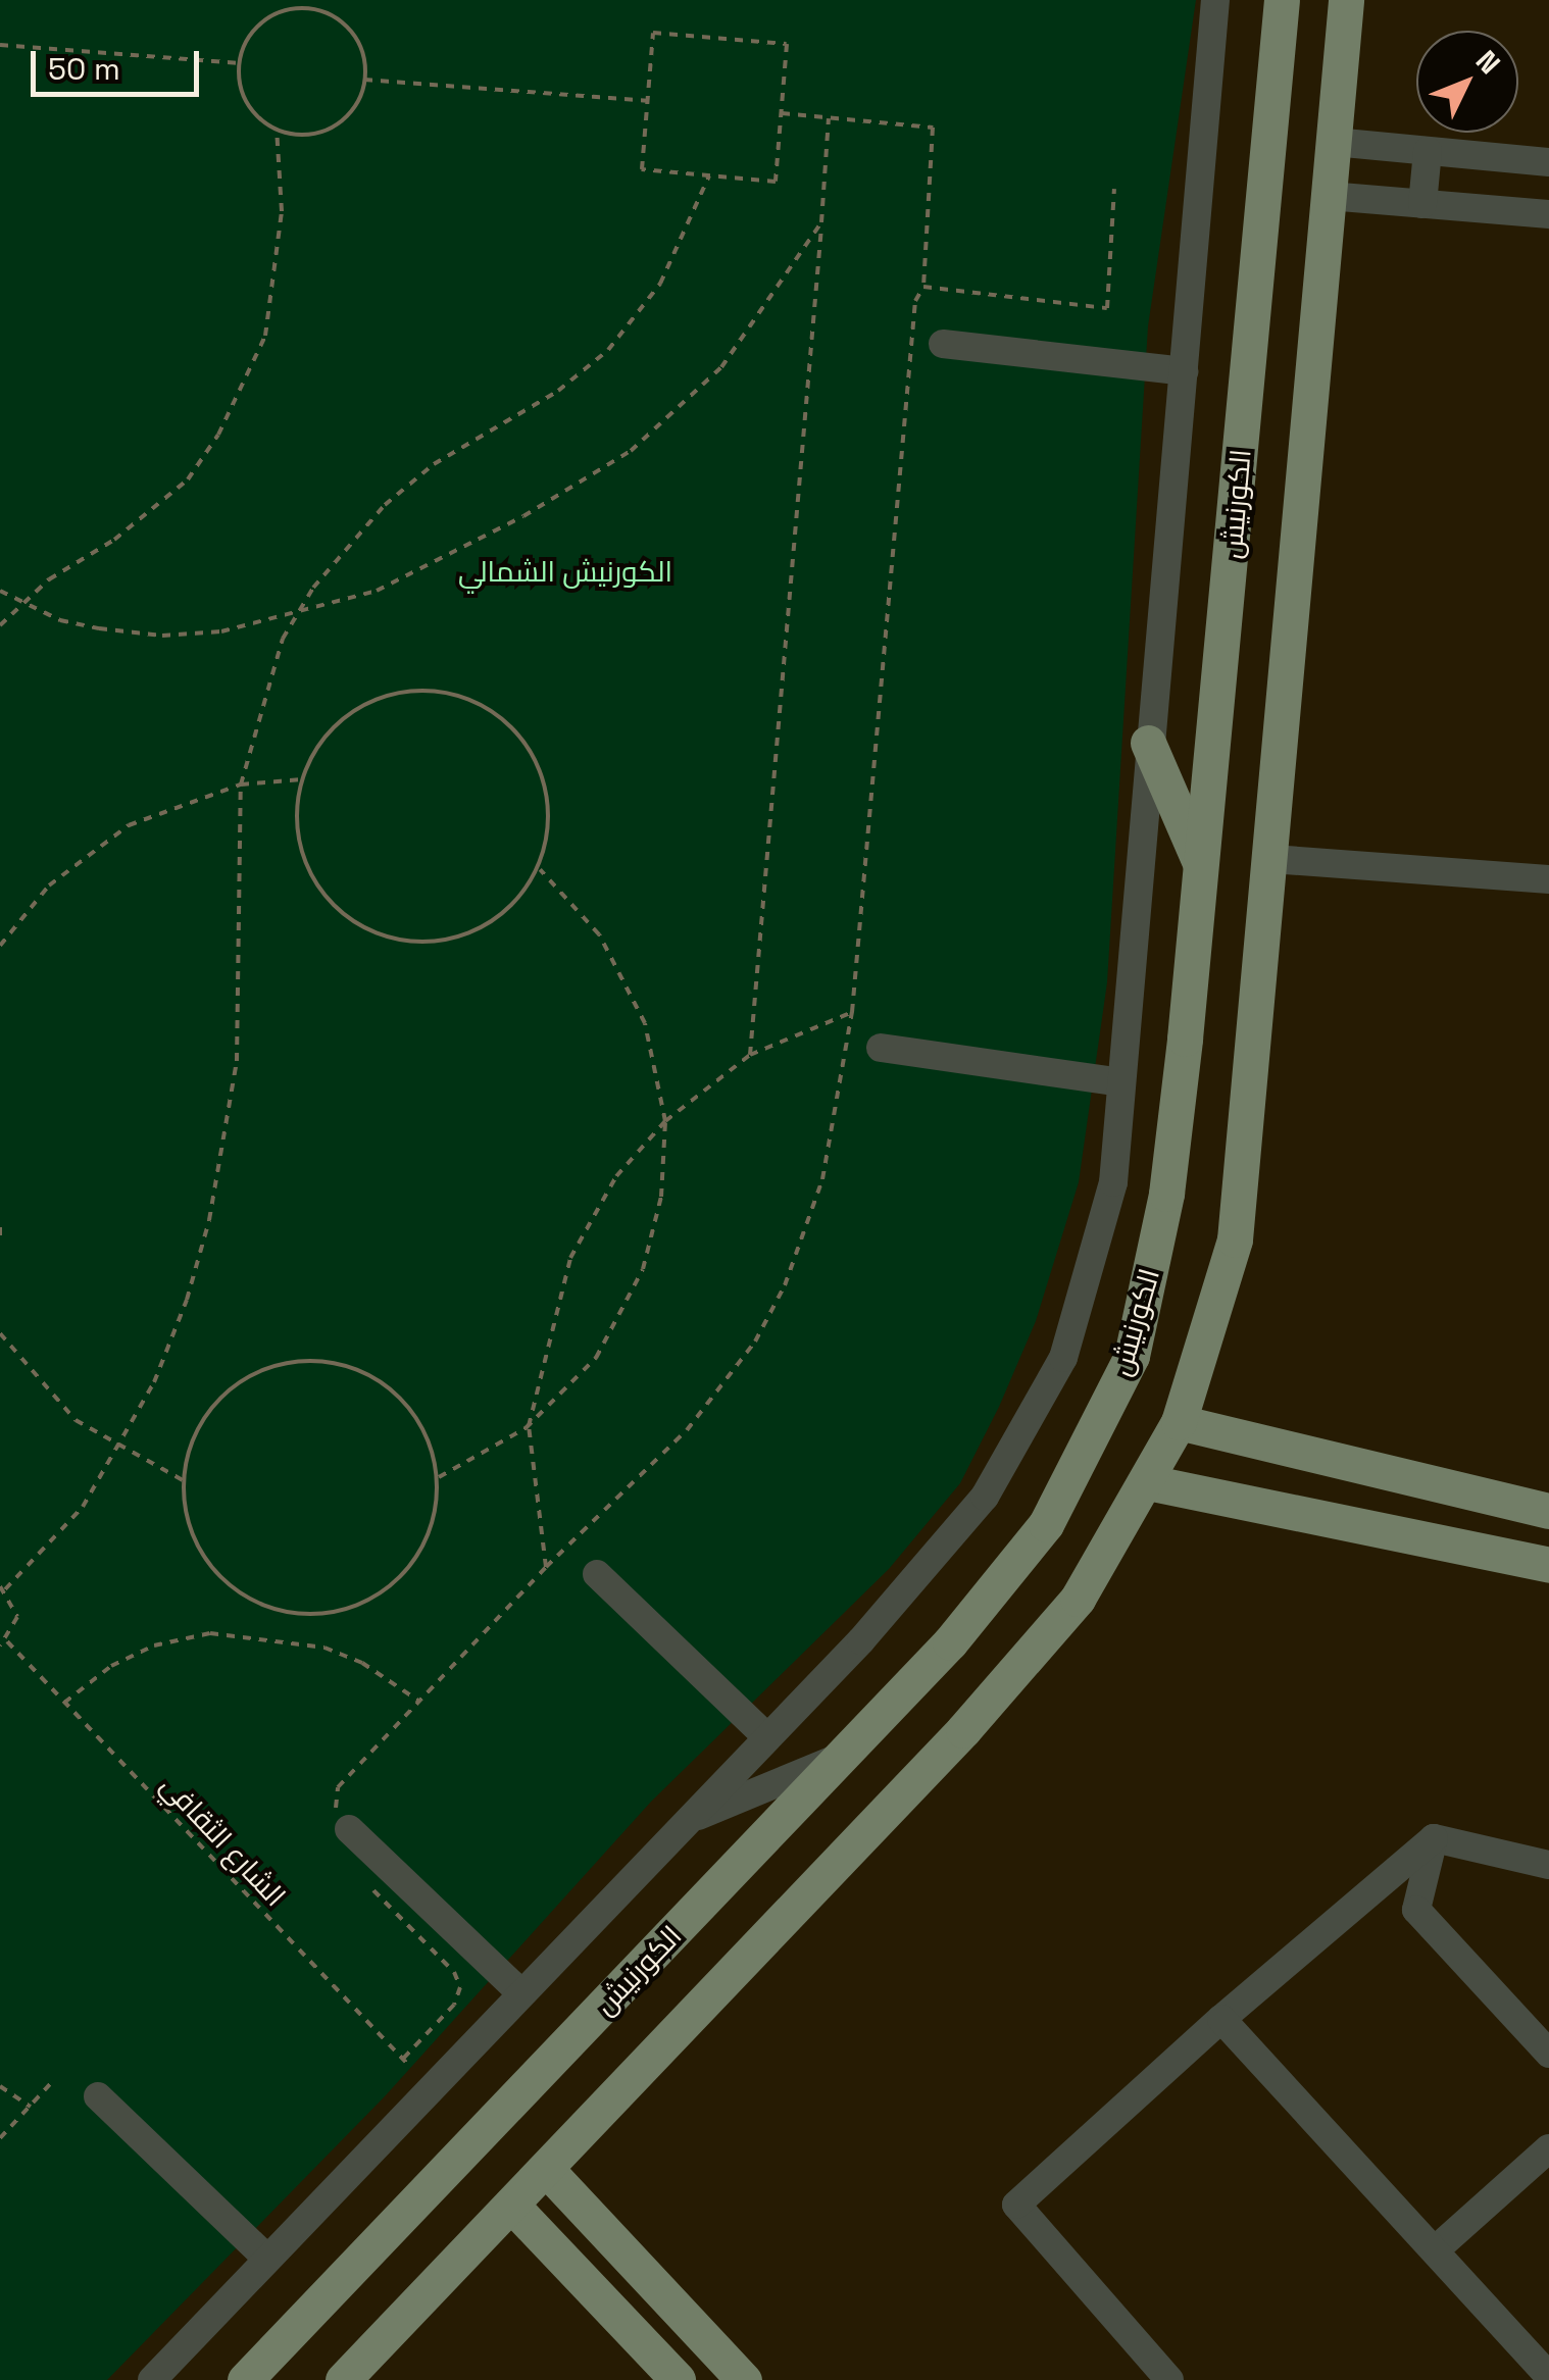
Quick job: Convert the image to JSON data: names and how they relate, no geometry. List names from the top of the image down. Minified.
{"streets":{"main road":["الكورنيش"],"path":["الشارع الثقافي"]},"parks":["الكورنيش الشمالي"],"scale_bar":"50 m","north":"top right"}
